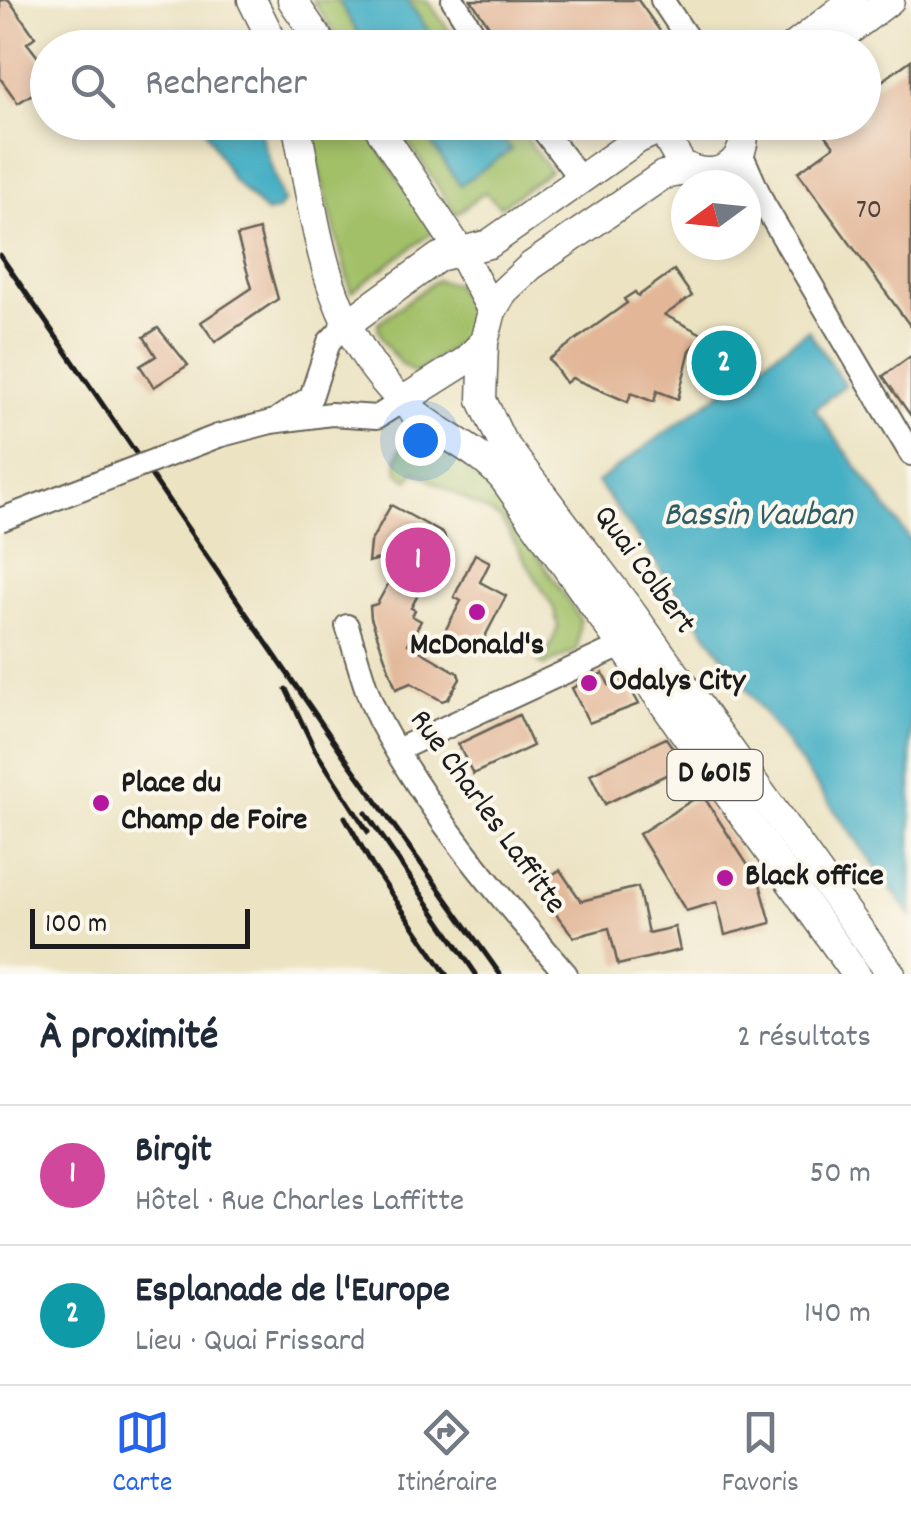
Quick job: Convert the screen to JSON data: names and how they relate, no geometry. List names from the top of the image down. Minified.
{"streets":{"main road":["Quai Colbert","D 6015"],"street":["Rue Charles Laffitte"]},"crossings":[["Quai Colbert","D 6015"]],"water":["Bassin Vauban"],"places":["McDonald's","Odalys City","Place du Champ de Foire","Black office"],"house_numbers":["70"],"scale_bar":"100 m","north":"left","page":{"search":"Rechercher","pins":["2","1"],"scale":"100 m","heading":["À proximité","2 résultats"],"list":[{"mark":"1","name":"Birgit","note":"Hôtel · Rue Charles Laffitte","value":"50 m"},{"mark":"2","name":"Esplanade de l'Europe","note":"Lieu · Quai Frissard","value":"140 m"}],"nav":["Carte","Itinéraire","Favoris"]}}
